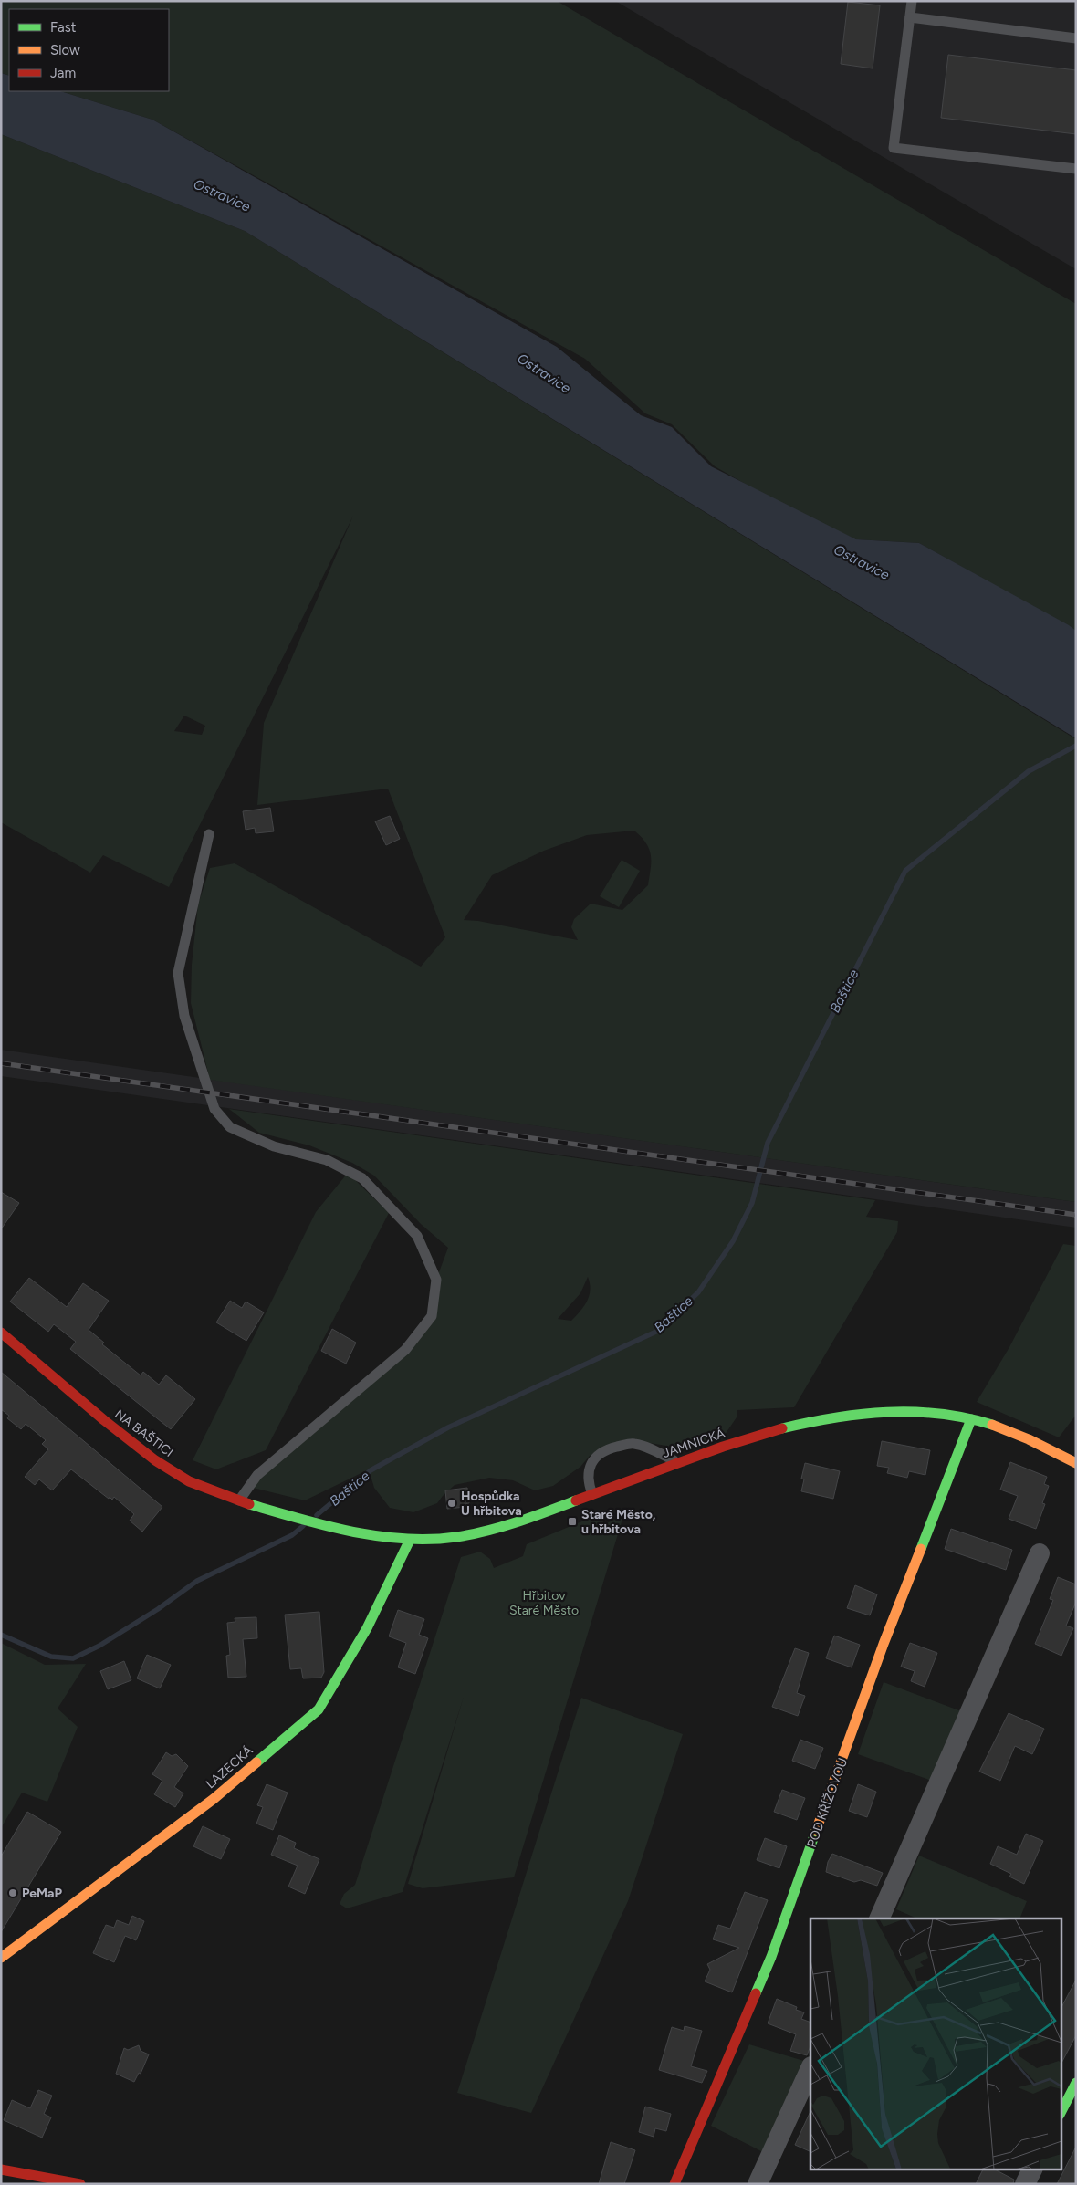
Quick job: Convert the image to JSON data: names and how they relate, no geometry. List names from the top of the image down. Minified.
{"streets":{"street":["NA BAŠTICI","JAMNICKÁ","LAZECKÁ","POD KŘÍŽOVOU"]},"crossings":[["NA BAŠTICI","JAMNICKÁ"],["JAMNICKÁ","LAZECKÁ"],["JAMNICKÁ","POD KŘÍŽOVOU"]],"water":["Ostravice","Baštice"],"parks":["Hřbitov Staré Město"],"places":{"other":["Hospůdka U hřbitova","PeMaP"],"transit":["Staré Město, u hřbitova"]},"legend":["Fast","Slow","Jam"]}
